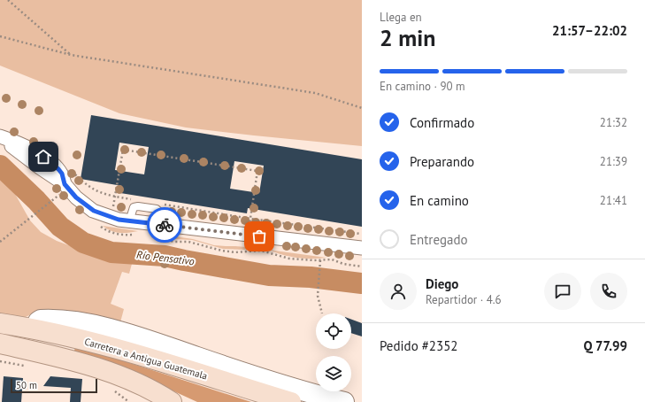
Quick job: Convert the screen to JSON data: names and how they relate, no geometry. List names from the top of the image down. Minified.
{"streets":{"main road":["Carretera a Antigua Guatemala"]},"water":["Río Pensativo"],"scale_bar":"50 m","page":{"heading":["2 min","Llega en","21:57–22:02"],"panel":["Diego","Repartidor · 4.6","Pedido #2352","Q 77.99"],"bar":"En camino · 90 m","list":[["Confirmado","21:32"],["Preparando","21:39"],["En camino","21:41"],"Entregado"],"scale":"50 m"}}
